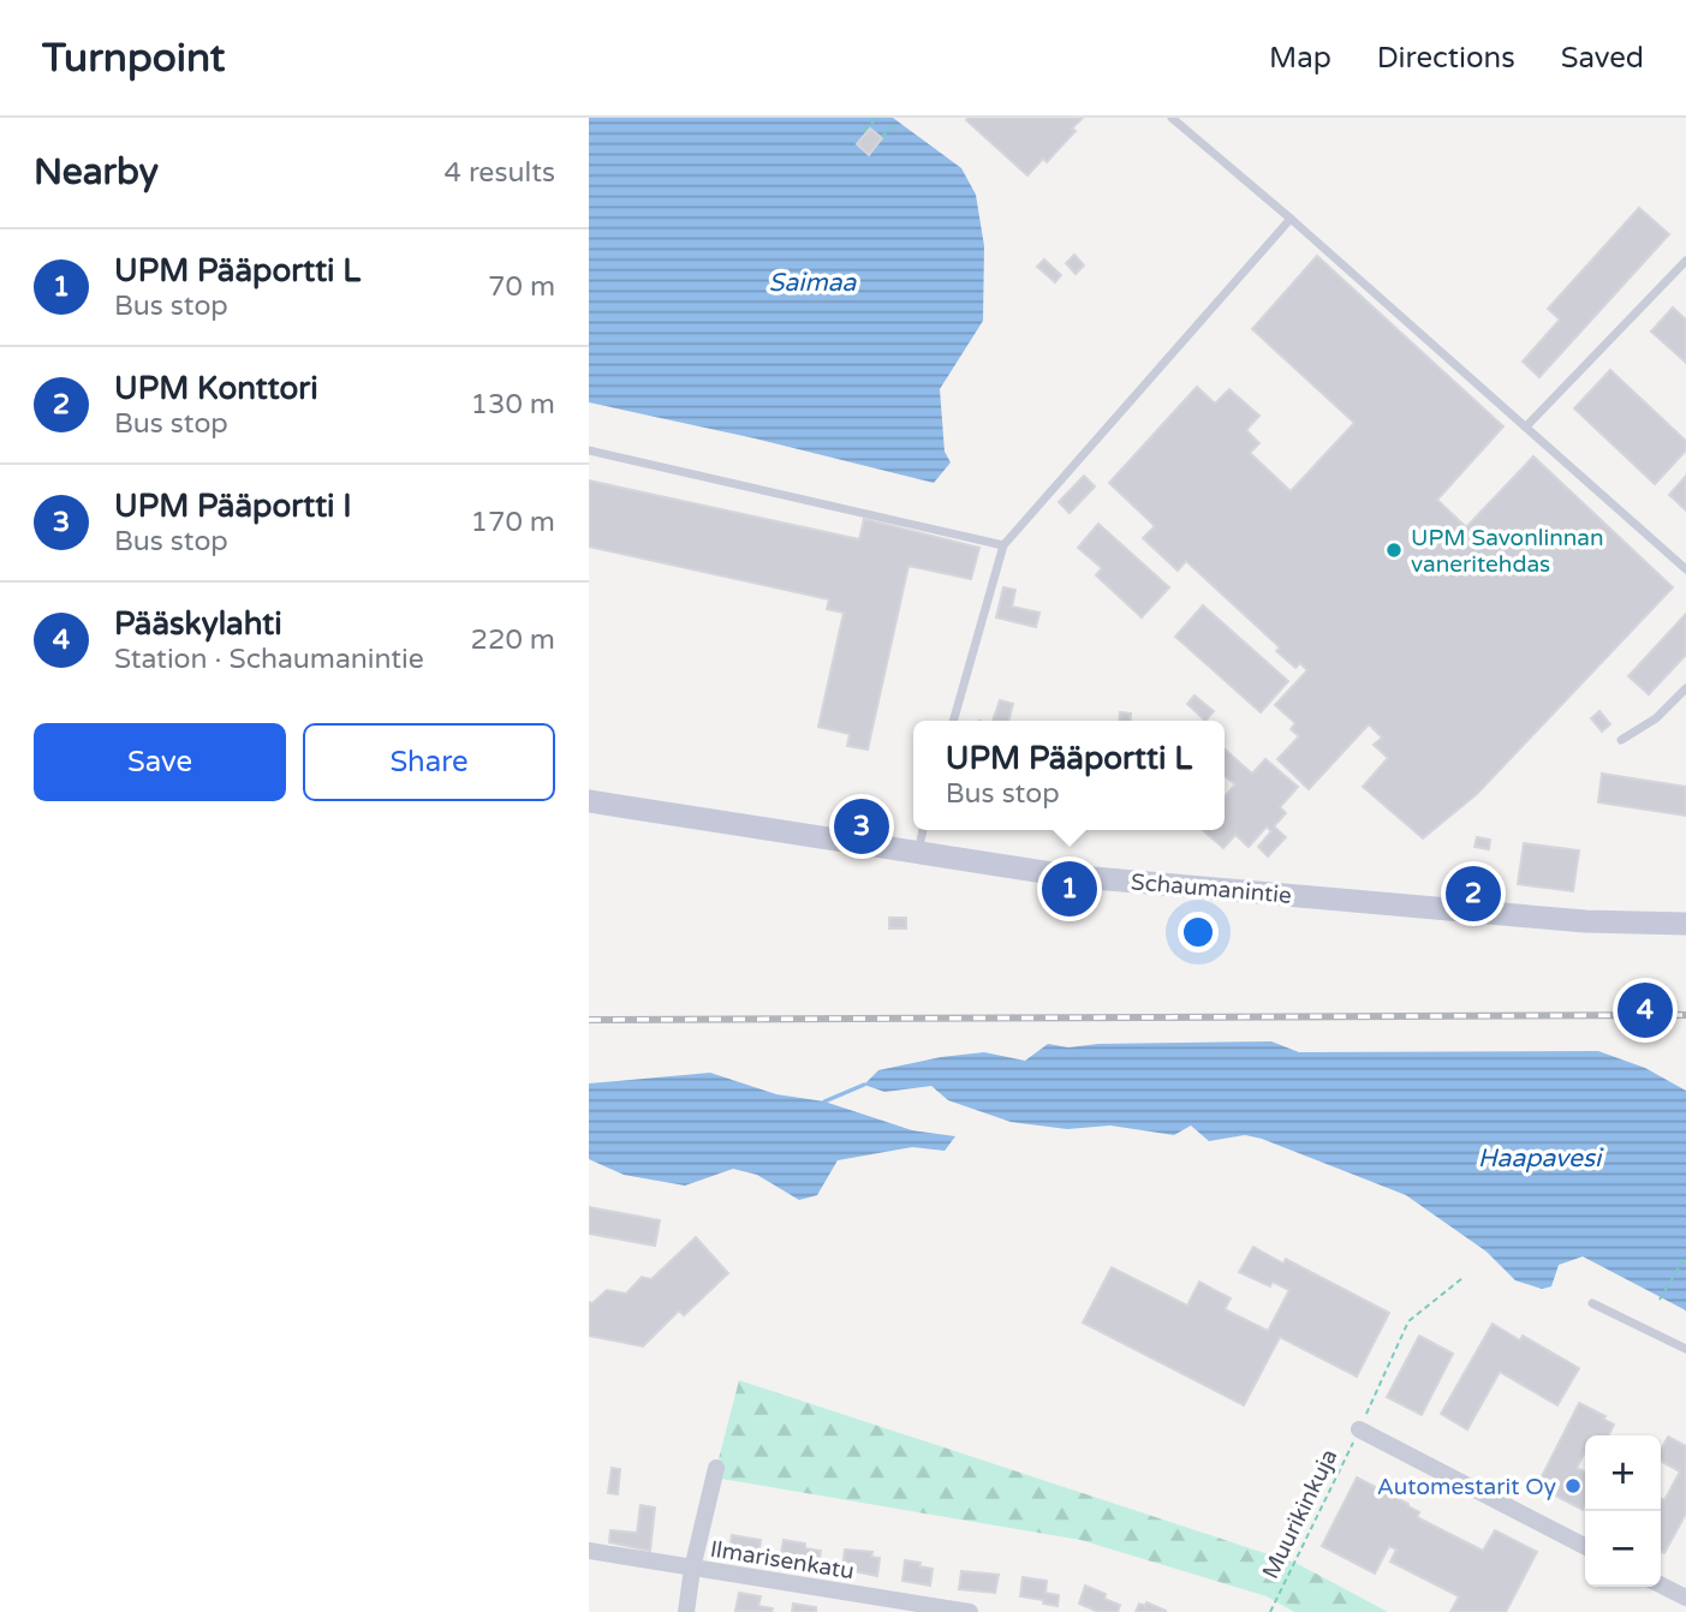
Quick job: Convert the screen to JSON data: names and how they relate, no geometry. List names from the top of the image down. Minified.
{"streets":{"street":["Schaumanintie","Ilmarisenkatu"],"path":["Muurikinkuja"]},"water":["Saimaa","Haapavesi"],"places":["UPM Savonlinnan vaneritehdas","Automestarit Oy"],"page":{"header":"Turnpoint","nav":["Map","Directions","Saved"],"heading":["Nearby","4 results"],"list":[{"mark":"1","name":"UPM Pääportti L","note":"Bus stop","value":"70 m"},{"mark":"2","name":"UPM Konttori","note":"Bus stop","value":"130 m"},{"mark":"3","name":"UPM Pääportti I","note":"Bus stop","value":"170 m"},{"mark":"4","name":"Pääskylahti","note":"Station · Schaumanintie","value":"220 m"}],"buttons":["Save","Share"],"popup":["UPM Pääportti L","Bus stop"],"pins":["3","1","2","4"],"map_buttons":["+","−"]}}
